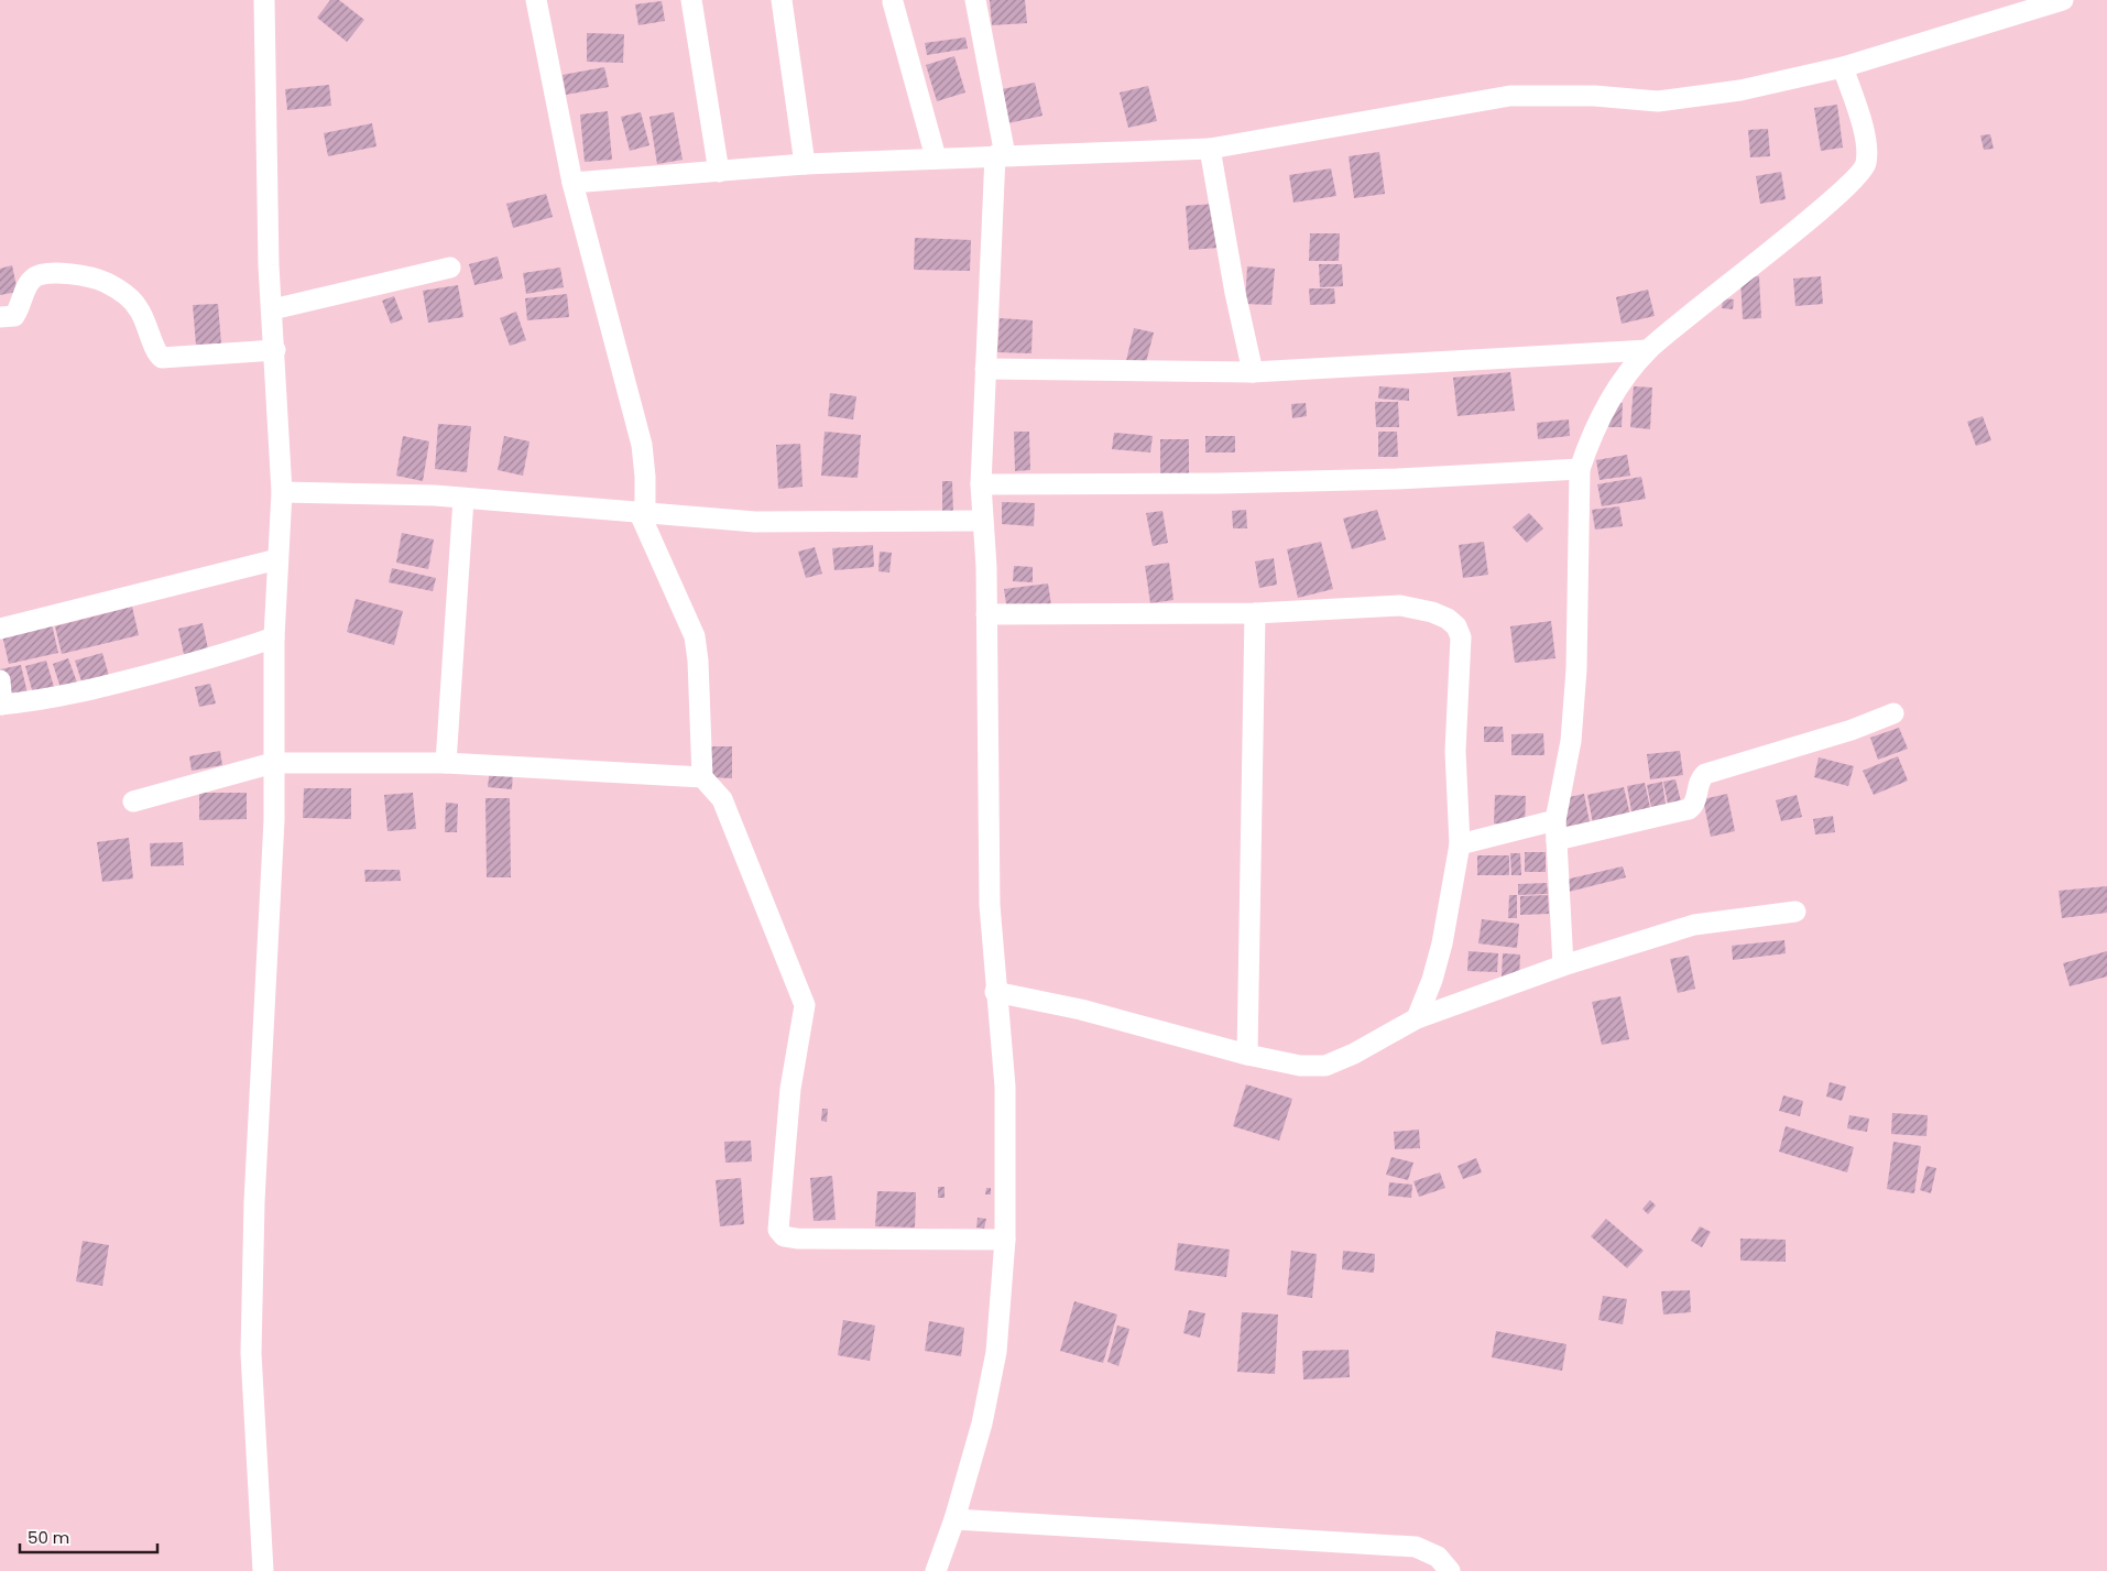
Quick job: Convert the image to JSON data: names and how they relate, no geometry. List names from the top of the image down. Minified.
{"scale_bar":"50 m"}
